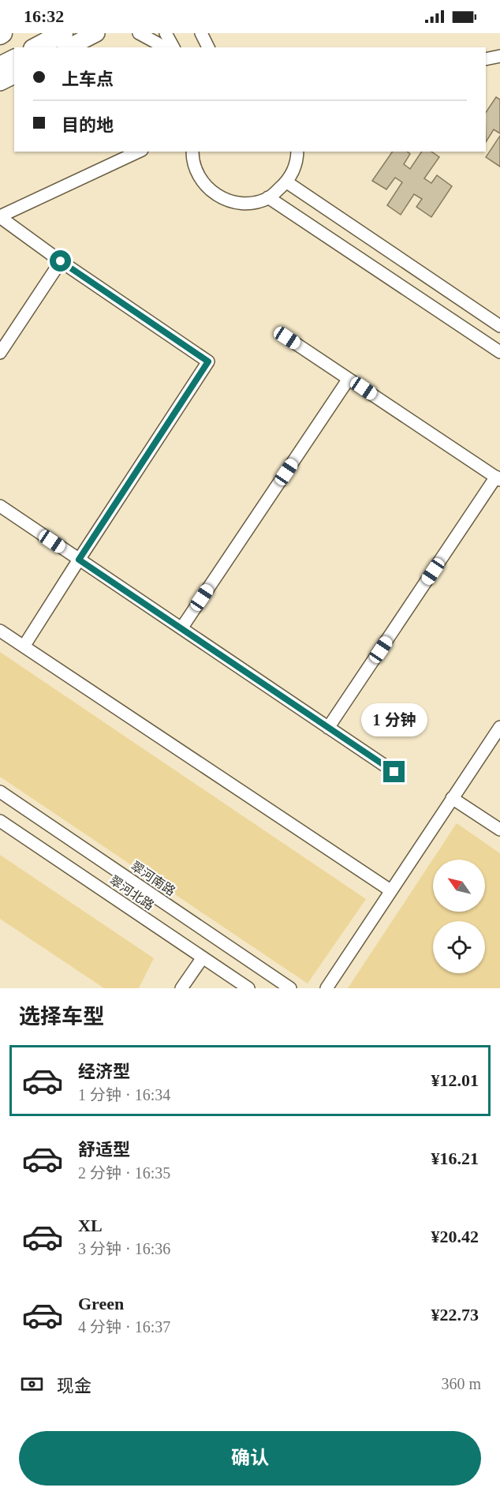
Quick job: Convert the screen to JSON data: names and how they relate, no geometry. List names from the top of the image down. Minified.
{"streets":{"street":["翠河南路","翠河北路"]},"north":"top left","page":{"status":"16:32","banner":["上车点","目的地"],"bubble":"1 分钟","heading":"选择车型","list":[{"name":"经济型","note":"1 分钟 · 16:34","value":"¥12.01"},{"name":"舒适型","note":"2 分钟 · 16:35","value":"¥16.21"},{"name":"XL","note":"3 分钟 · 16:36","value":"¥20.42"},{"name":"Green","note":"4 分钟 · 16:37","value":"¥22.73"}],"pay":["现金","360 m"],"buttons":"确认"}}
